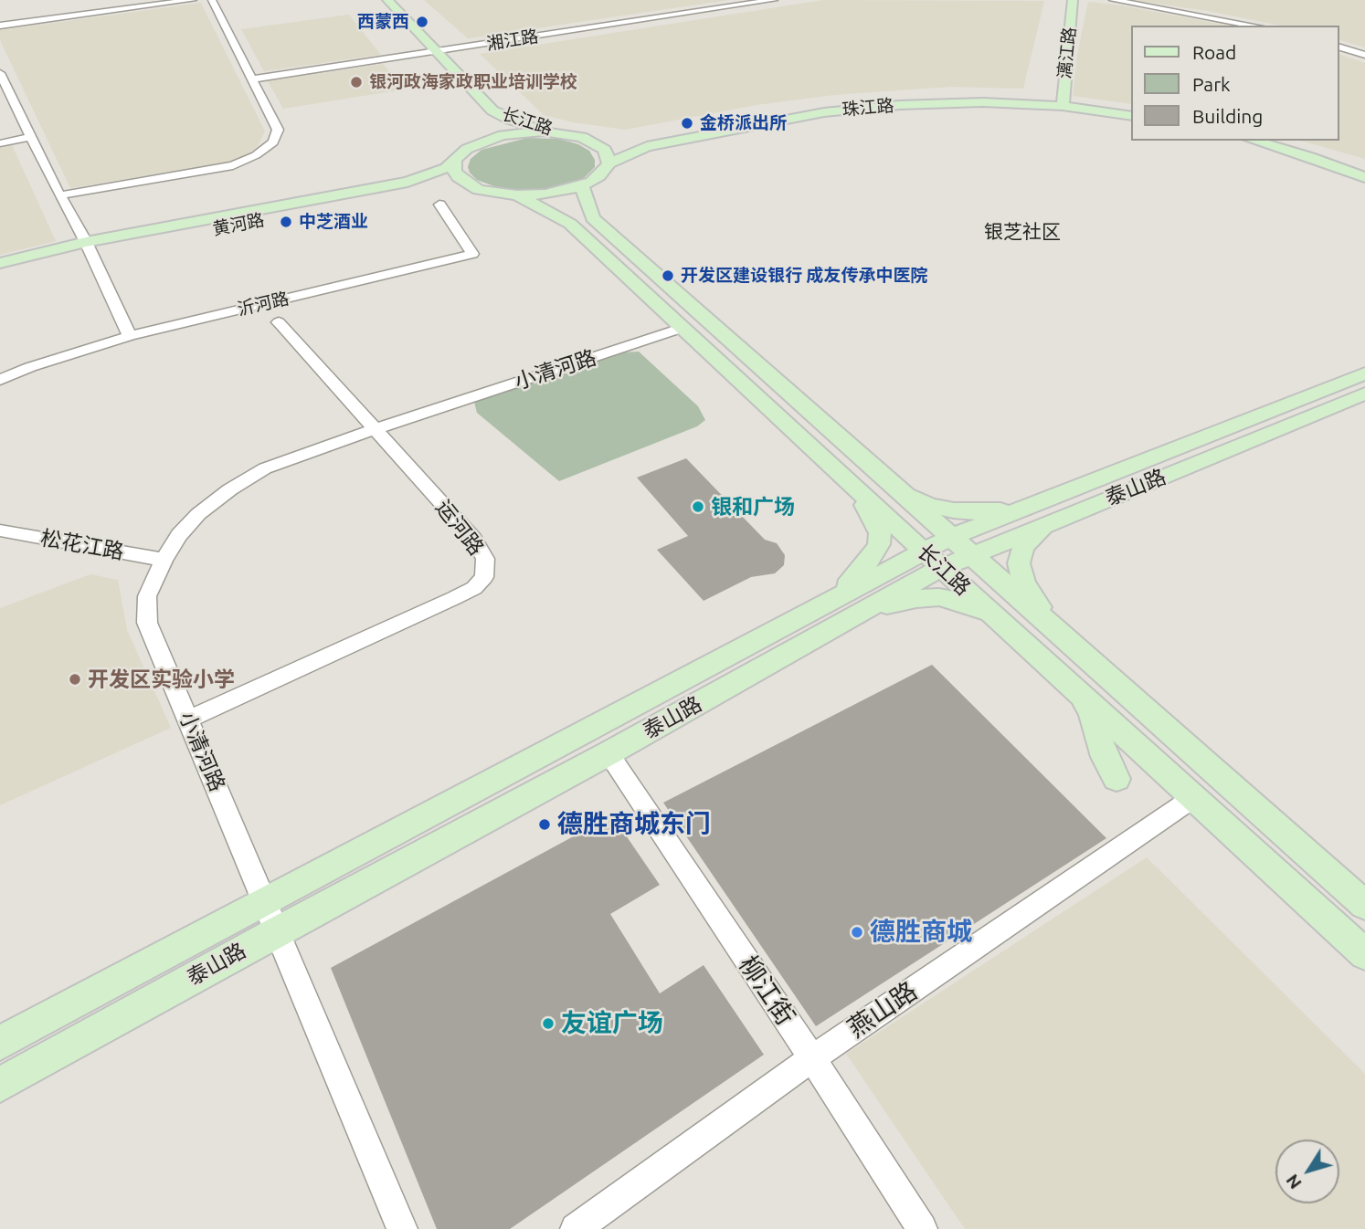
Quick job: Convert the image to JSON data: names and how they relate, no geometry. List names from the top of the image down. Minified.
{"streets":{"main road":["漓江路","珠江路","长江路","黄河路","泰山路"],"street":["湘江路","沂河路","小清河路","运河路","松花江路","柳江街","燕山路"]},"crossings":[["湘江路","长江路"],["漓江路","珠江路"],["珠江路","长江路"],["长江路","黄河路"],["长江路","小清河路"],["长江路","泰山路"],["长江路","燕山路"],["小清河路","泰山路"],["小清河路","运河路"],["小清河路","松花江路"],["泰山路","柳江街"],["柳江街","燕山路"]],"districts":["银芝社区"],"places":["西蒙西","银河政海家政职业培训学校","金桥派出所","中芝酒业","开发区建设银行 成友传承中医院","银和广场","开发区实验小学","德胜商城东门","德胜商城","友谊广场"],"legend":["Road","Park","Building"],"north":"bottom left"}
